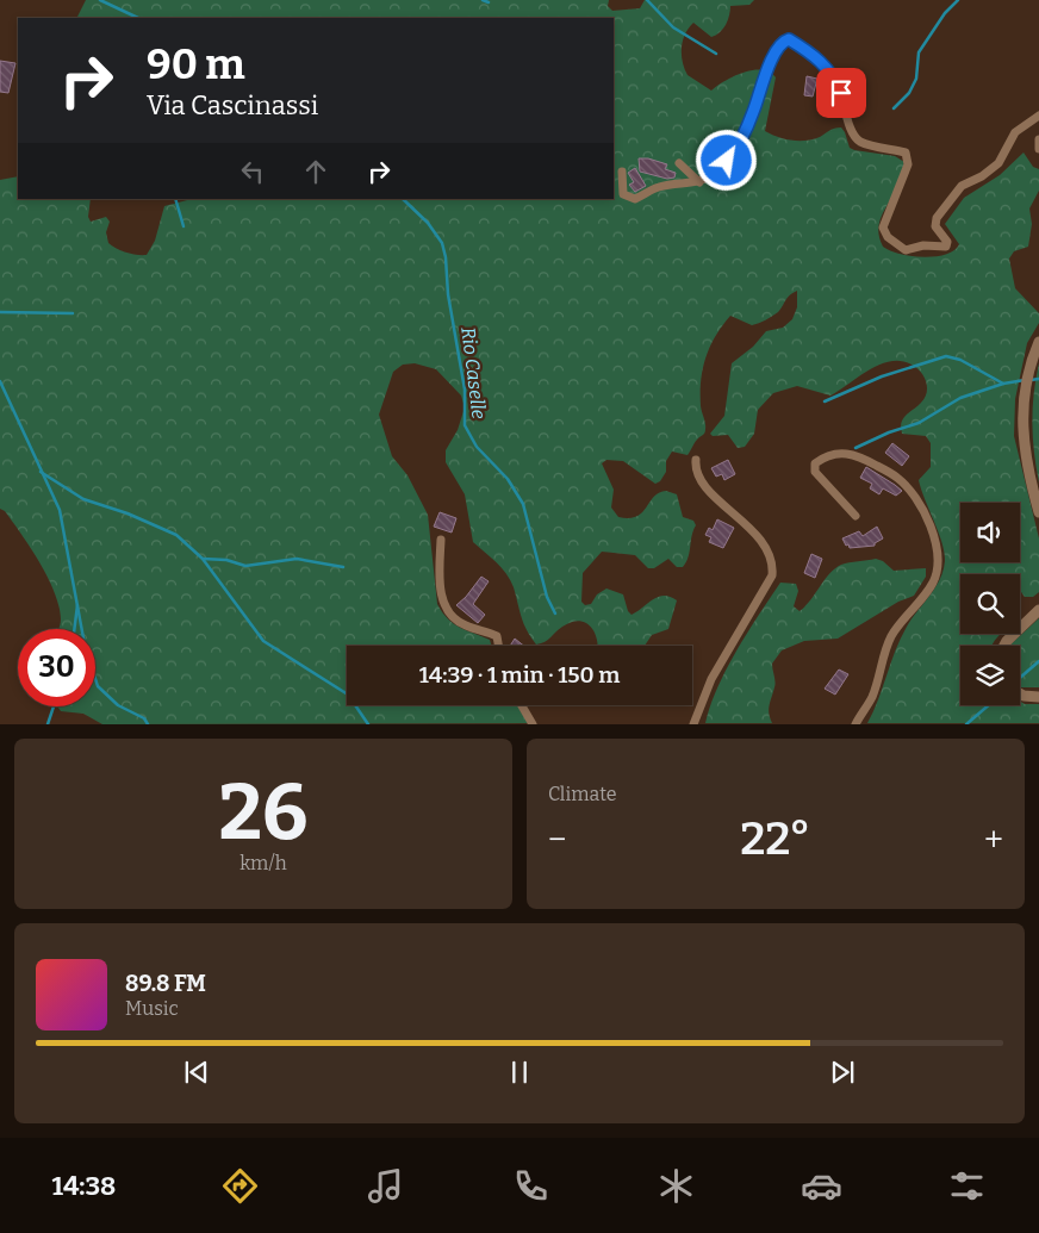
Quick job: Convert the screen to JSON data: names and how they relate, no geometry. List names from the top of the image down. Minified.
{"water":["Rio Caselle"],"page":{"turn":["90 m","Via Cascinassi"],"limit":"30","trip":"14:39 · 1 min · 150 m","tile":[["26","km/h"],"Climate"],"heat":["−","22°","+"],"song":["89.8 FM","Music"],"tabs":"14:38"}}
